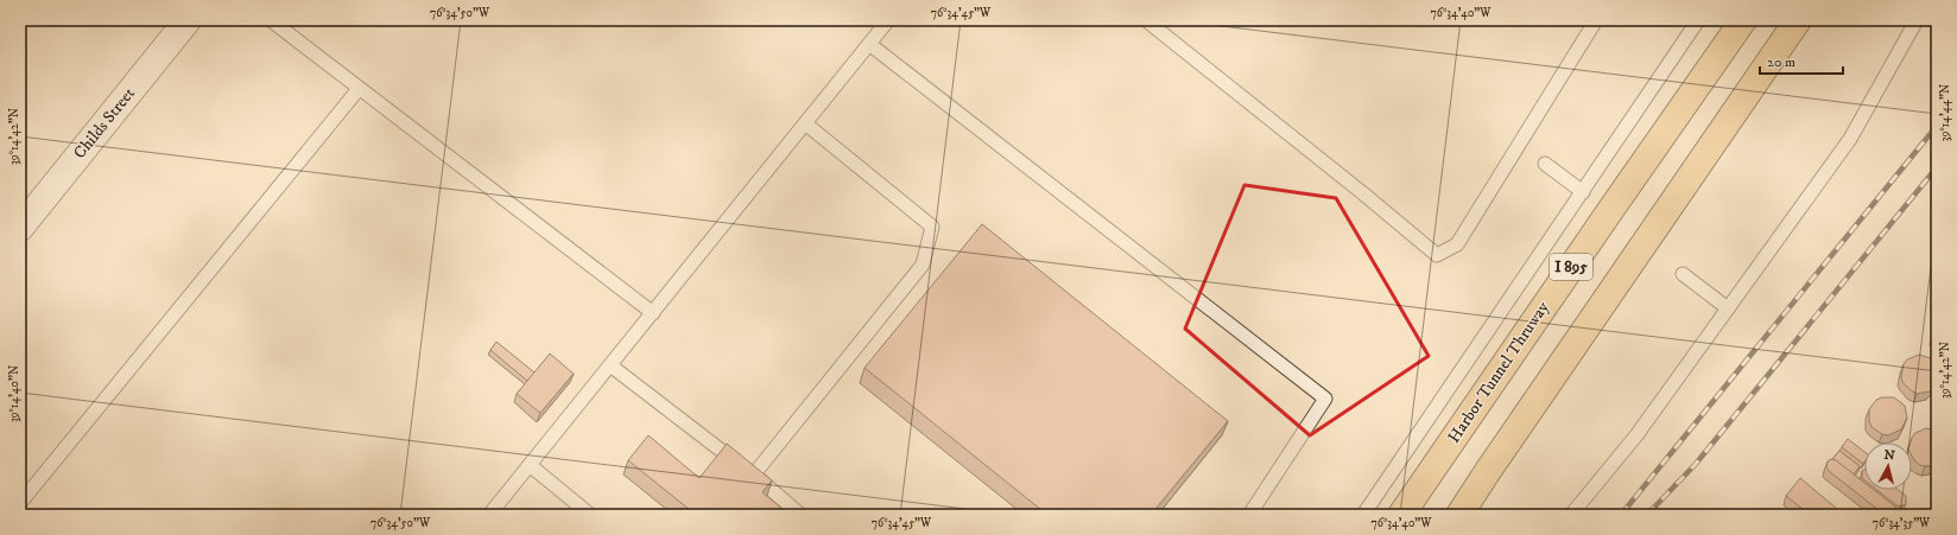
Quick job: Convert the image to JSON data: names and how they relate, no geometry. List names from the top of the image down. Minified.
{"streets":{"highway":["I 895","Harbor Tunnel Thruway"],"street":["Childs Street"]},"scale_bar":"20 m","north":"top","coordinates":["76°34'50\"W","76°34'45\"W","76°34'40\"W","39°14'44\"N","39°14'42\"N","39°14'40\"N","76°34'35\"W"]}
